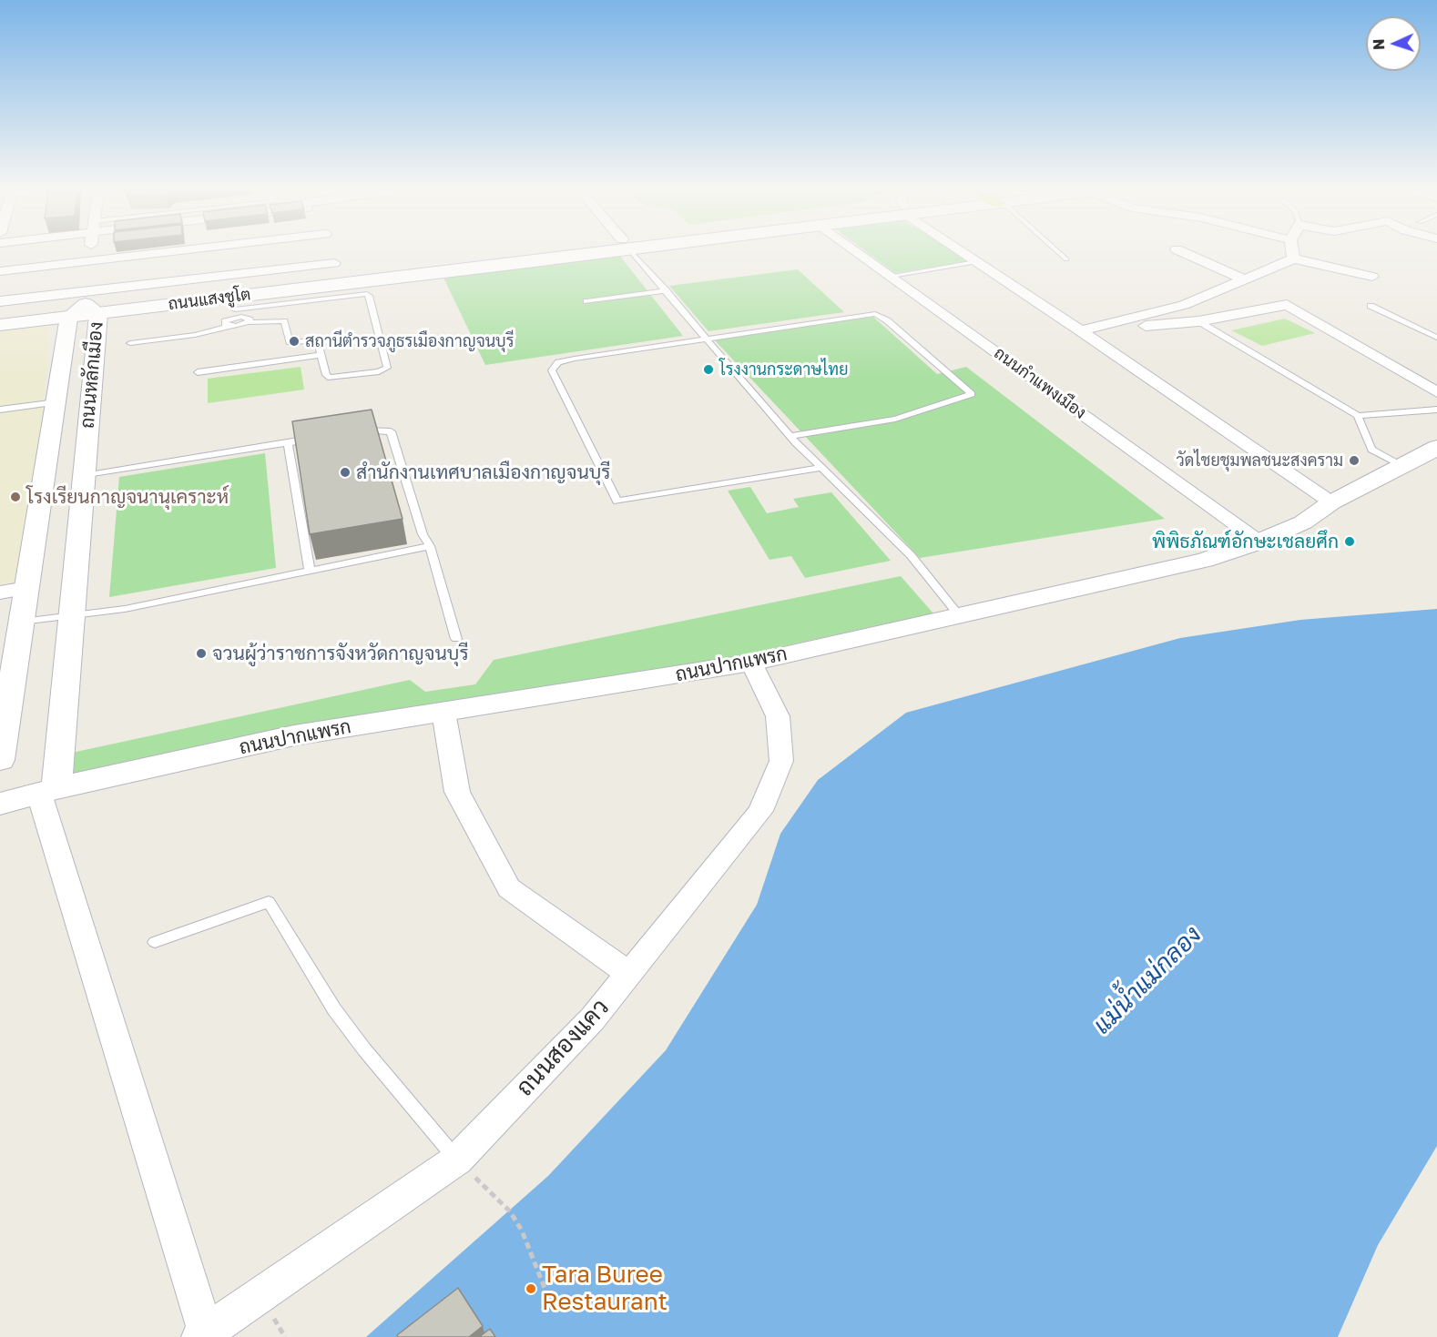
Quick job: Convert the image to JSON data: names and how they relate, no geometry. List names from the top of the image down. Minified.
{"streets":{"main road":["ถนนแสงชูโต"],"street":["ถนนหลักเมือง","ถนนกำแพงเมือง","ถนนปากแพรก","ถนนสองแคว"]},"crossings":[["ถนนแสงชูโต","ถนนหลักเมือง"],["ถนนหลักเมือง","ถนนปากแพรก"],["ถนนกำแพงเมือง","ถนนปากแพรก"],["ถนนปากแพรก","ถนนสองแคว"]],"water":["แม่น้ำแม่กลอง"],"places":["สถานีตำรวจภูธรเมืองกาญจนบุรี","โรงงานกระดาษไทย","วัดไชยชุมพลชนะสงคราม","สำนักงานเทศบาลเมืองกาญจนบุรี","โรงเรียนกาญจนานุเคราะห์","พิพิธภัณฑ์อักษะเชลยศึก","จวนผู้ว่าราชการจังหวัดกาญจนบุรี","Tara Buree Restaurant"],"north":"left"}
